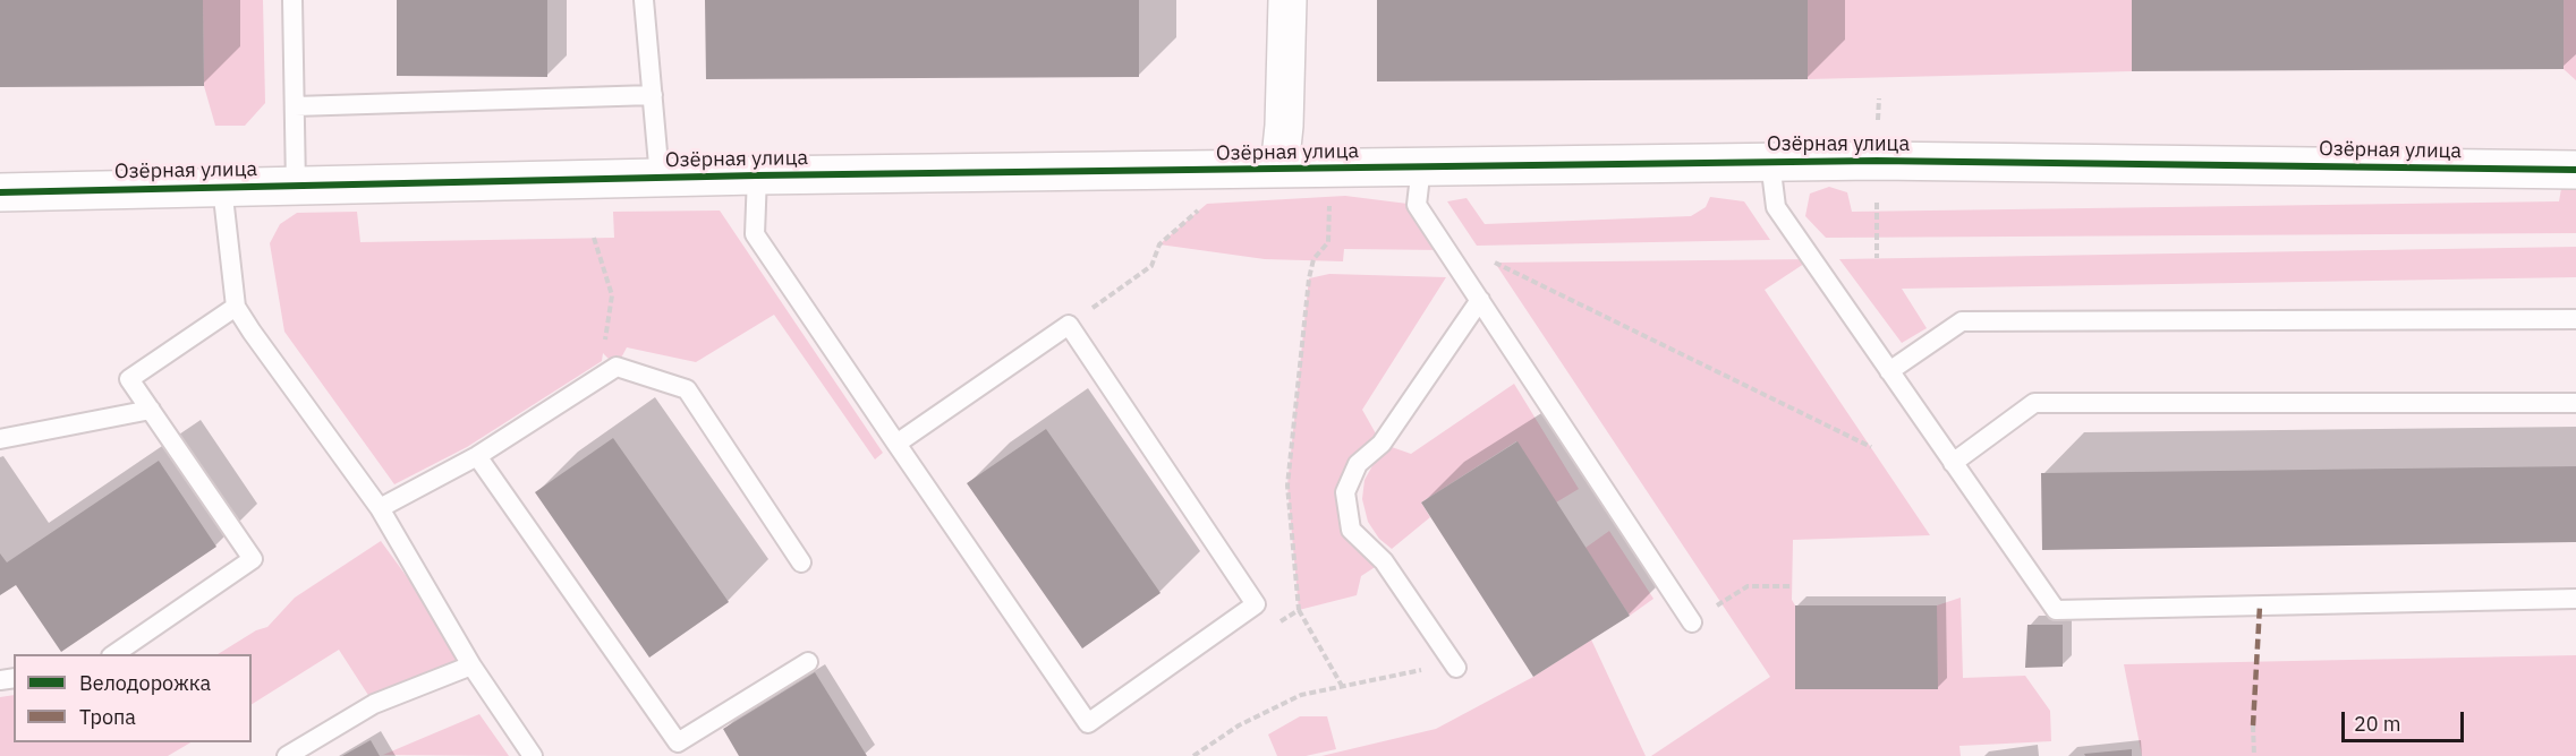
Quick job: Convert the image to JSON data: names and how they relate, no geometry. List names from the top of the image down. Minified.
{"streets":{"street":["Озёрная улица"]},"legend":["Велодорожка","Тропа"],"scale_bar":"20 m"}
